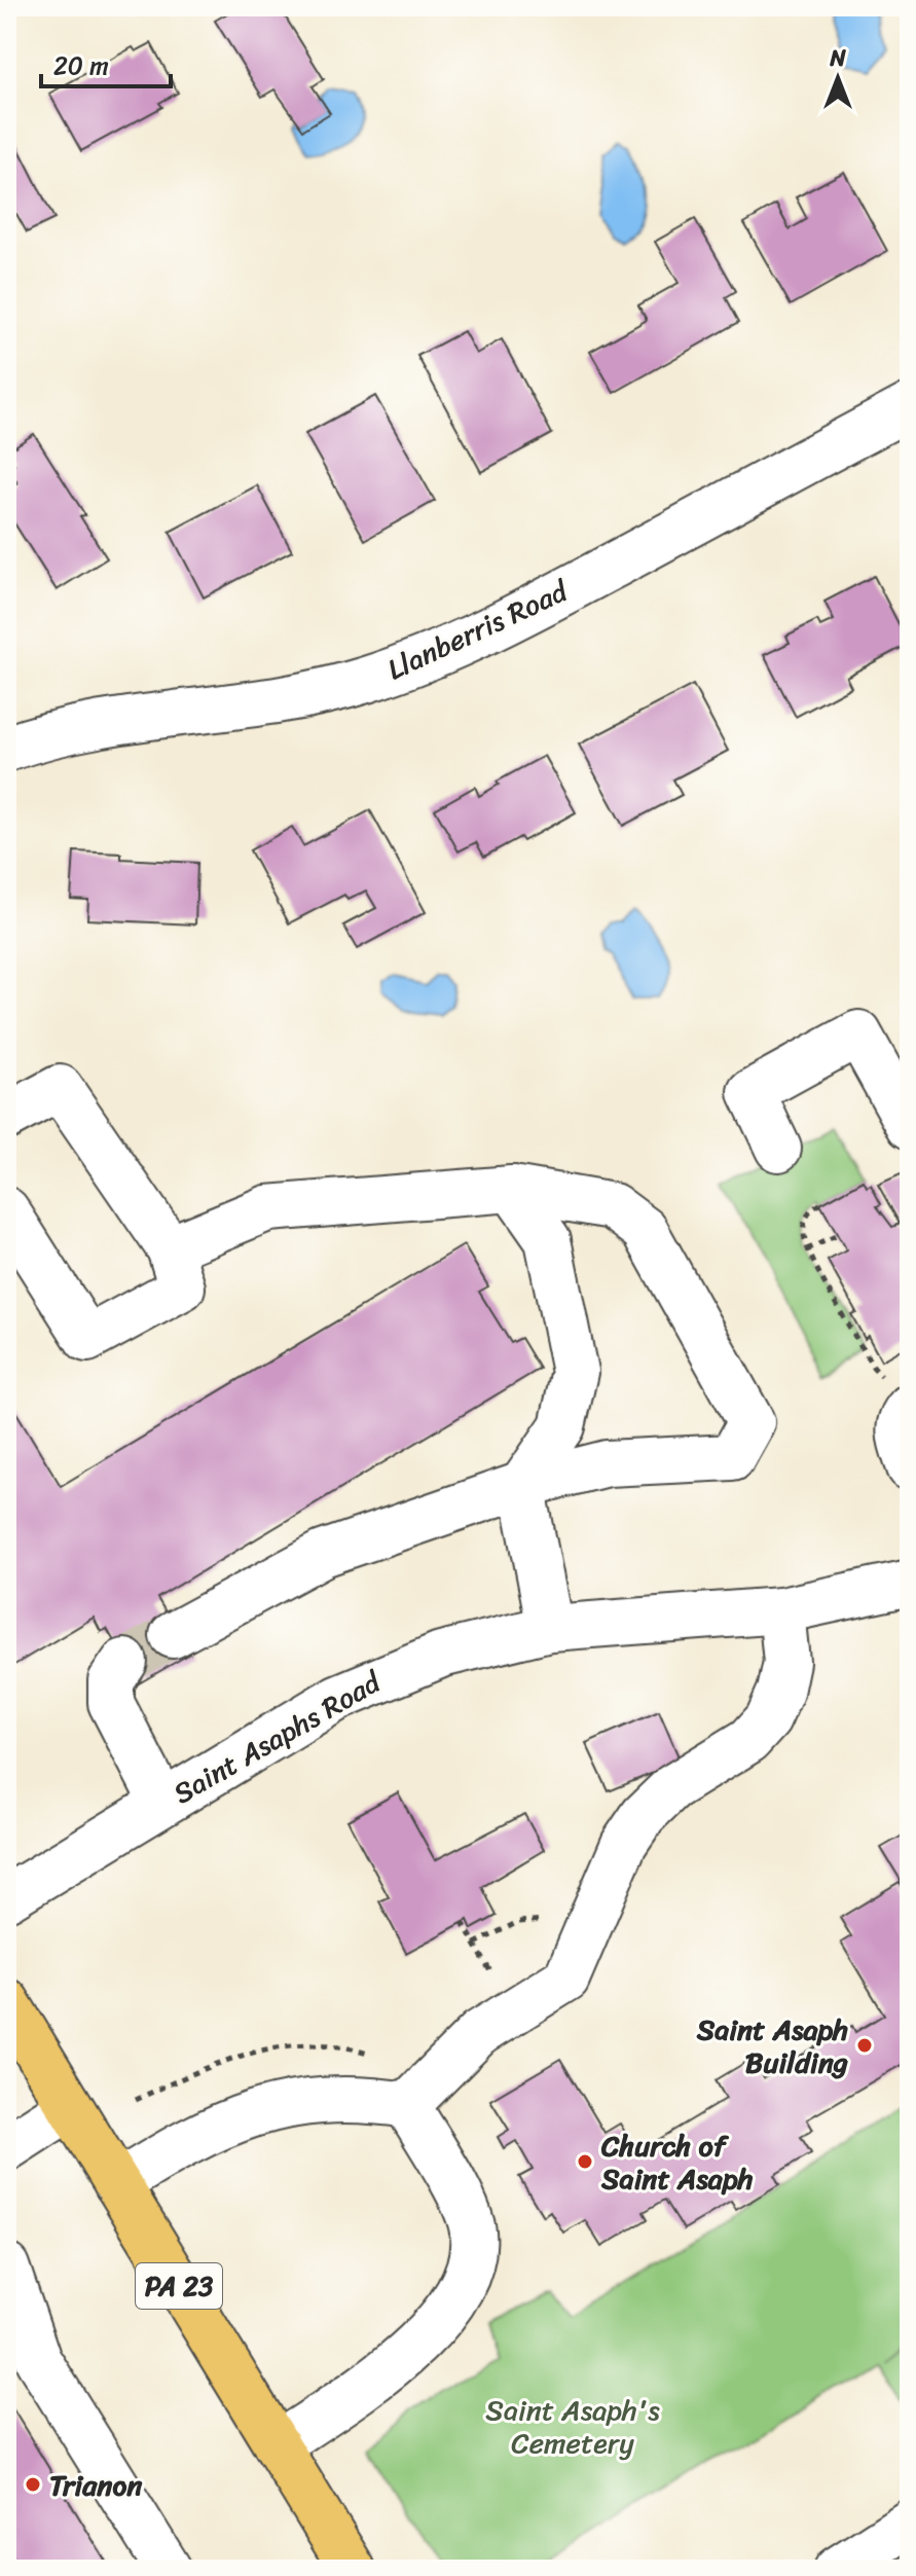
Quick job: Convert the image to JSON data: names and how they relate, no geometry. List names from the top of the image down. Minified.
{"streets":{"main road":["PA 23"],"street":["Llanberris Road","Saint Asaphs Road"]},"parks":["Saint Asaph's Cemetery"],"places":["Saint Asaph Building","Church of Saint Asaph","Trianon"],"scale_bar":"20 m","north":"top"}
